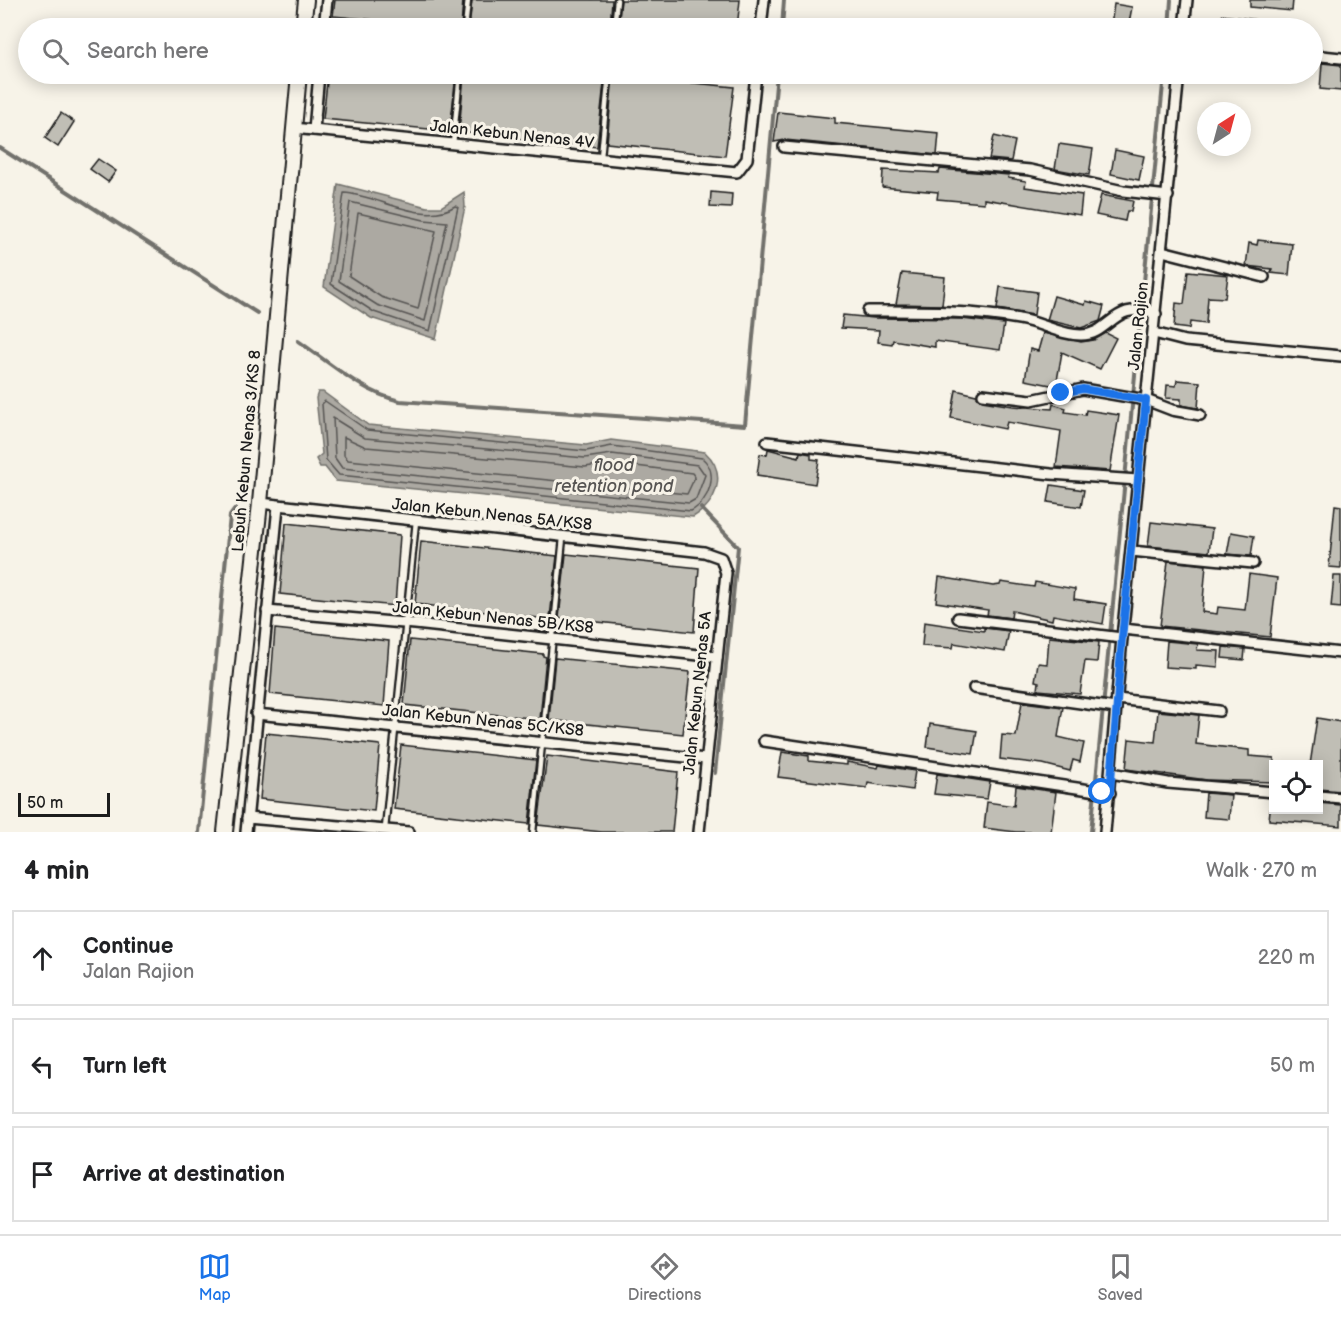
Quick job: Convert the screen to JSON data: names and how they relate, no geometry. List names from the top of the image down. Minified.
{"streets":{"street":["Jalan Kebun Nenas 4V","Jalan Rajion","Lebuh Kebun Nenas 3/KS 8","Jalan Kebun Nenas 5A/KS8","Jalan Kebun Nenas 5B/KS8","Jalan Kebun Nenas 5A","Jalan Kebun Nenas 5C/KS8"]},"crossings":[["Jalan Kebun Nenas 4V","Lebuh Kebun Nenas 3/KS 8"],["Lebuh Kebun Nenas 3/KS 8","Jalan Kebun Nenas 5A/KS8"],["Jalan Kebun Nenas 5A/KS8","Jalan Kebun Nenas 5A"],["Jalan Kebun Nenas 5B/KS8","Jalan Kebun Nenas 5A"],["Jalan Kebun Nenas 5A","Jalan Kebun Nenas 5C/KS8"]],"water":["flood retention pond"],"scale_bar":"50 m","north":"top right","page":{"search":"Search here","scale":"50 m","heading":["4 min","Walk · 270 m"],"list":[["Continue","Jalan Rajion","220 m"],["Turn left","50 m"],"Arrive at destination"],"nav":["Map","Directions","Saved"]}}
